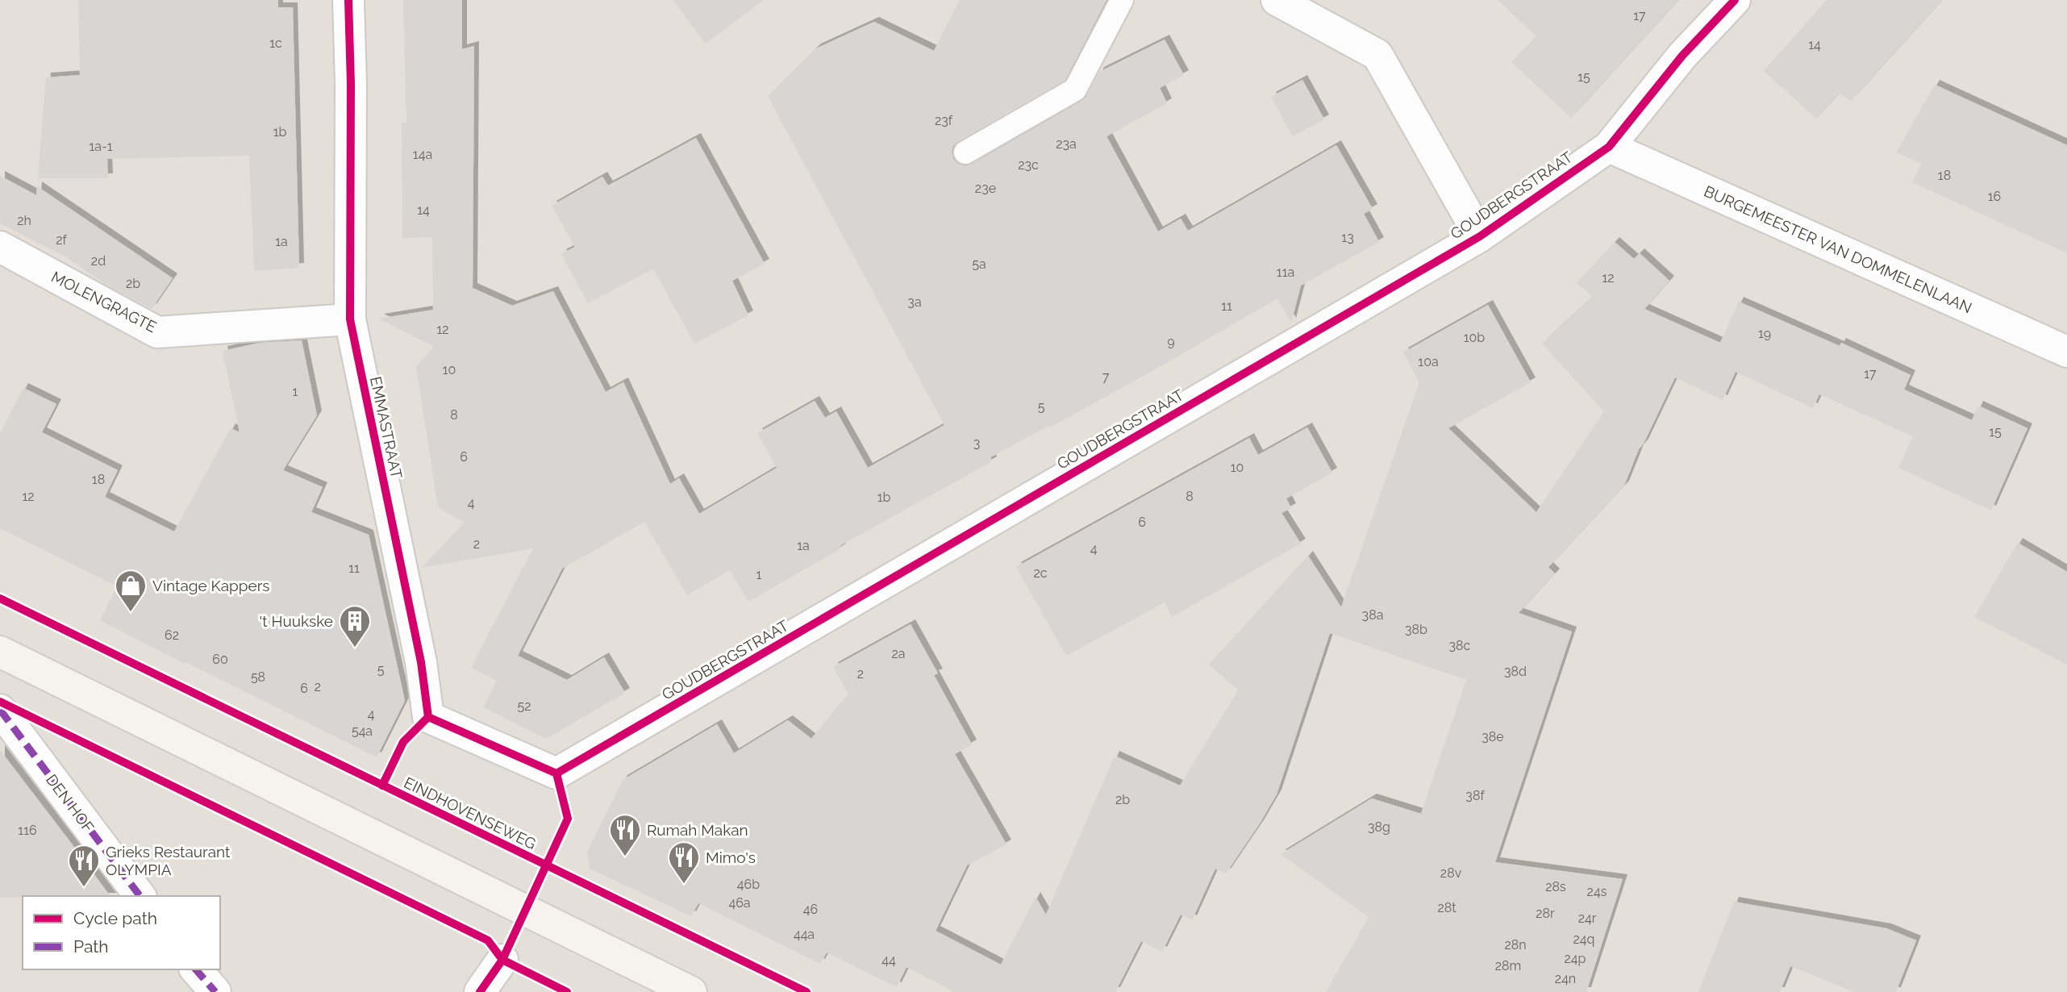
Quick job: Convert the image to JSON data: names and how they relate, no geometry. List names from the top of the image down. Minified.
{"streets":{"street":["GOUDBERGSTRAAT","BURGEMEESTER VAN DOMMELENLAAN","MOLENGRAGTE","EMMASTRAAT","DEN HOF"],"cycle path":["EINDHOVENSEWEG"]},"crossings":[["GOUDBERGSTRAAT","BURGEMEESTER VAN DOMMELENLAAN"],["GOUDBERGSTRAAT","EMMASTRAAT"],["MOLENGRAGTE","EMMASTRAAT"]],"places":{"shop":["Vintage Kappers"],"building":["'t Huukske"],"restaurant":["Rumah Makan","Mimo's","Grieks Restaurant OLYMPIA"]},"house_numbers":["17","1c","14","15","23f","1b","23a","1a-1","14a","23c","18","23e","16","14","2h","13","2f","1a","2d","5a","11a","12","2b","3a","11","12","19","10b","9","10a","10","17","7","1","5","8","15","3","6","10","18","12","8","1b","4","6","2","1a","4","11","2c","1","38a","38b","62","38c","2a","60","5","38d","2","58","2","6","52","4","54a","38e","38f","2b","38g","116","28v","46b","28s","24s","46a","28t","46","28r","24r","44a","24q","28n","24p","44","28m","24n"],"legend":["Cycle path","Path"]}
